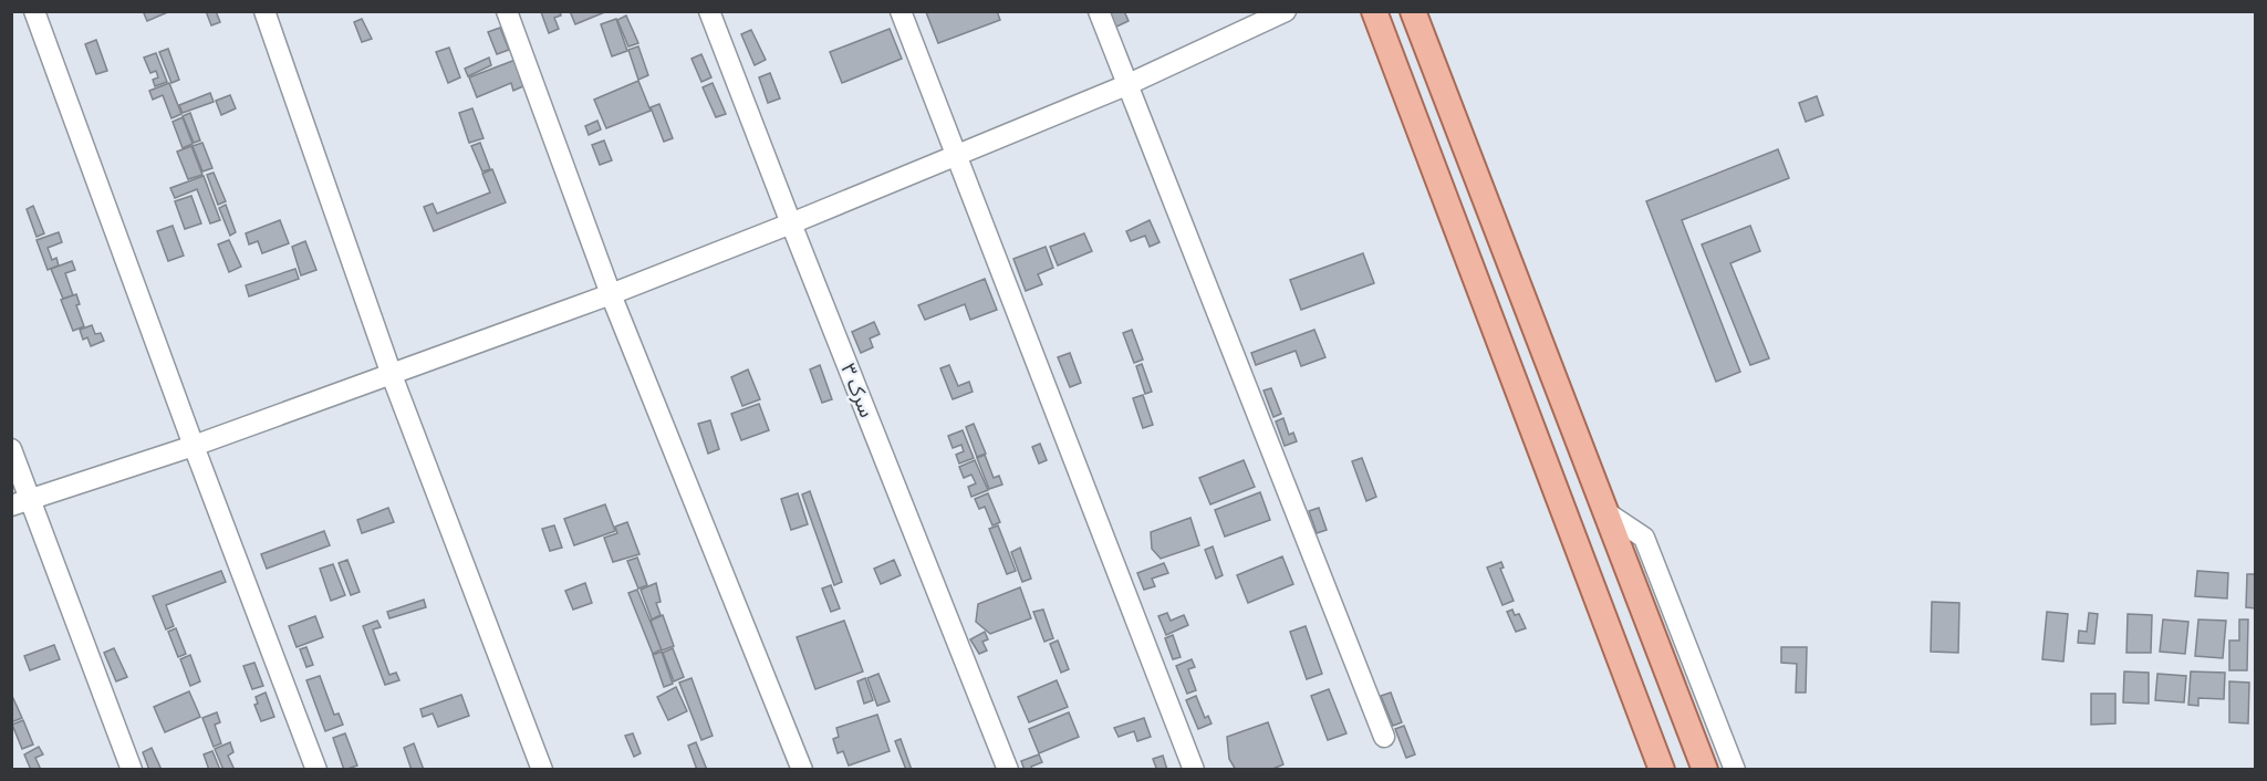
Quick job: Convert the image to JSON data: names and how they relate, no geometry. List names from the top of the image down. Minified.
{"streets":{"street":["سرک ۳"]}}
